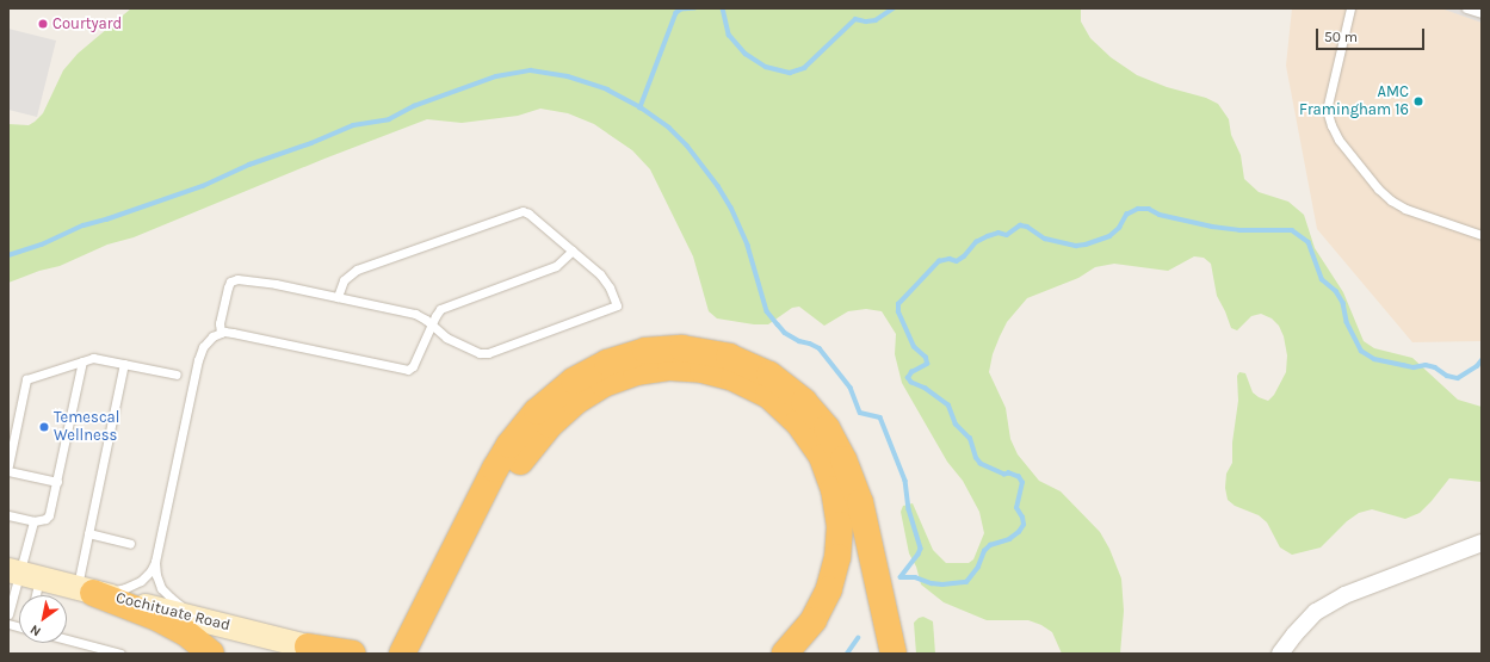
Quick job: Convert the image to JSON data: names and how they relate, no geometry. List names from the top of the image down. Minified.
{"streets":{"main road":["Cochituate Road"]},"places":["Courtyard","AMC Framingham 16","Temescal Wellness"],"scale_bar":"50 m","north":"bottom left"}
